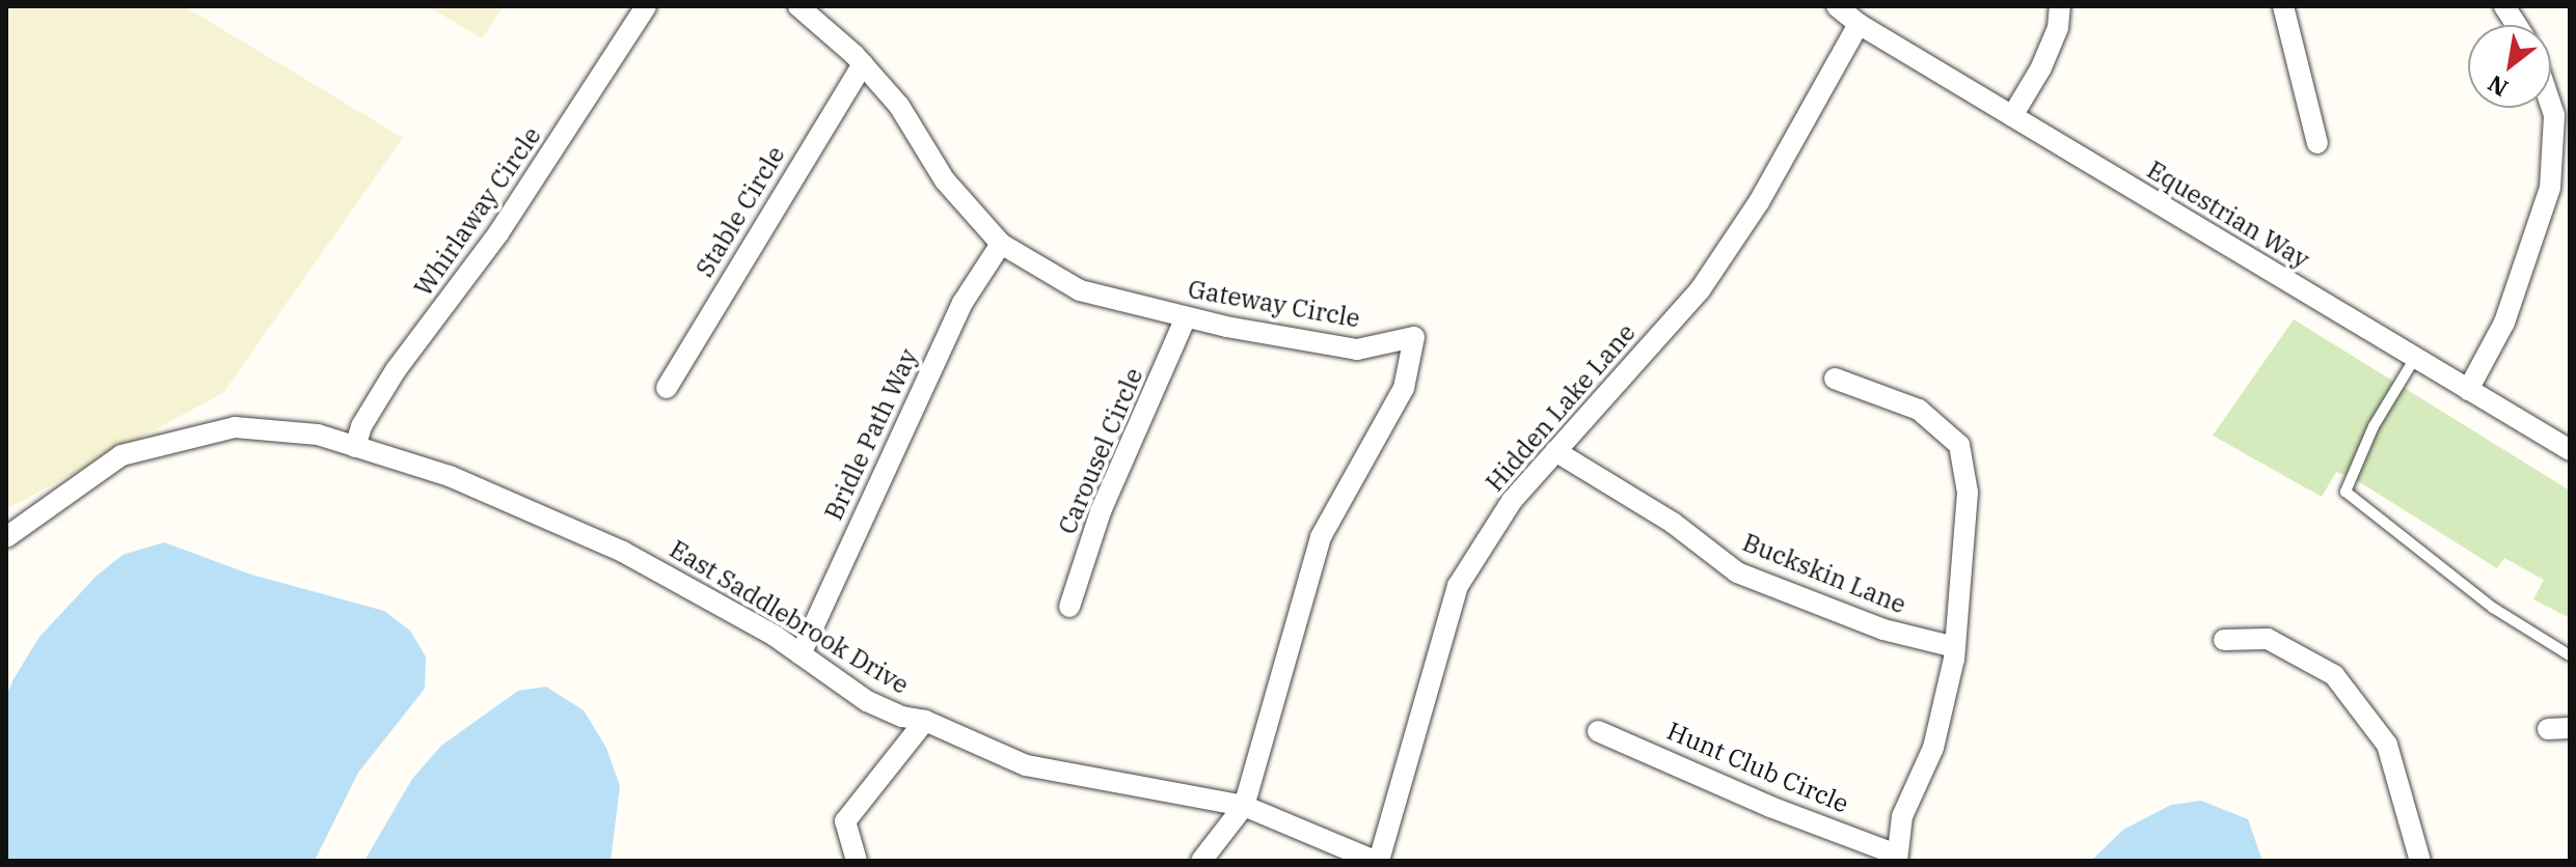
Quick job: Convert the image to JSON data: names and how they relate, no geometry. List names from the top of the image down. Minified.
{"streets":{"street":["Whirlaway Circle","Stable Circle","Equestrian Way","Gateway Circle","Hidden Lake Lane","Bridle Path Way","Carousel Circle","Buckskin Lane","East Saddlebrook Drive","Hunt Club Circle"]},"crossings":[["Whirlaway Circle","East Saddlebrook Drive"],["Stable Circle","Gateway Circle"],["Equestrian Way","Hidden Lake Lane"],["Gateway Circle","Bridle Path Way"],["Gateway Circle","Carousel Circle"],["Gateway Circle","East Saddlebrook Drive"],["Hidden Lake Lane","Buckskin Lane"],["Hidden Lake Lane","East Saddlebrook Drive"],["Bridle Path Way","East Saddlebrook Drive"]],"north":"bottom left"}
